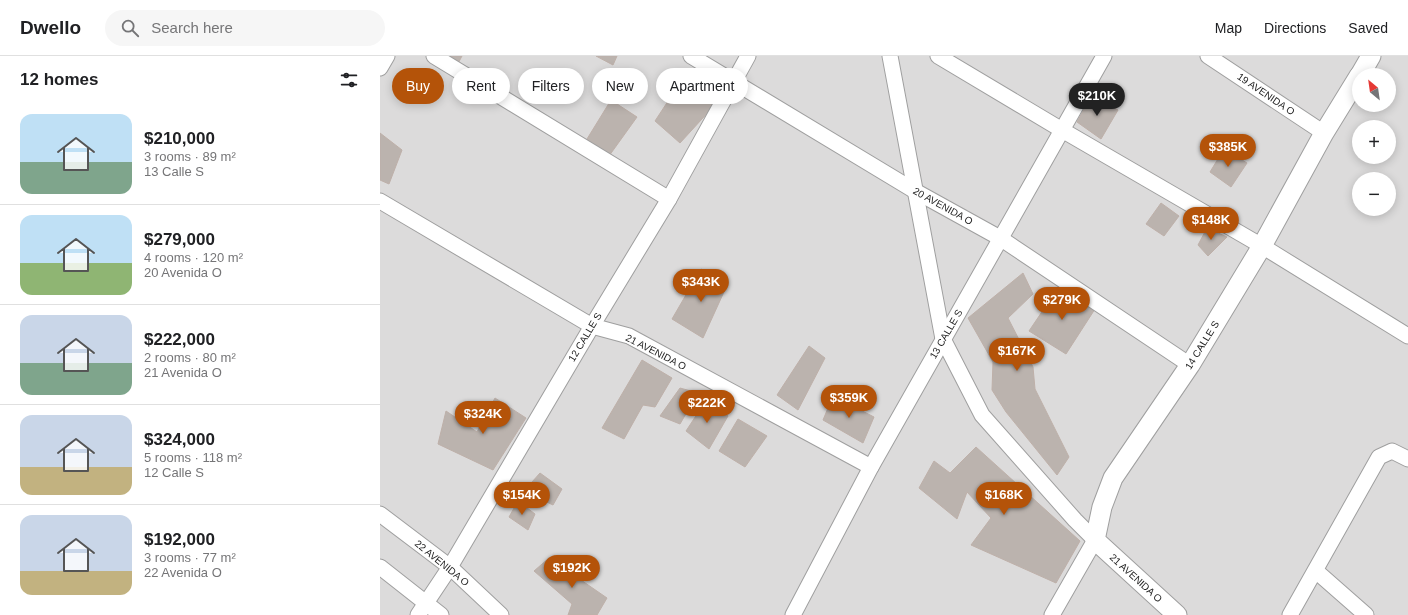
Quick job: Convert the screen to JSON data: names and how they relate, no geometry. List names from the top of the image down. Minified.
{"streets":{"street":["19 AVENIDA O","20 AVENIDA O","13 CALLE S","12 CALLE S","14 CALLE S","21 AVENIDA O","22 AVENIDA O"]},"crossings":[["19 AVENIDA O","14 CALLE S"],["20 AVENIDA O","13 CALLE S"],["20 AVENIDA O","14 CALLE S"],["13 CALLE S","21 AVENIDA O"],["12 CALLE S","21 AVENIDA O"],["12 CALLE S","22 AVENIDA O"],["14 CALLE S","21 AVENIDA O"]],"north":"top left","page":{"header":"Dwello","search":"Search here","nav":["Map","Directions","Saved"],"heading":"12 homes","map_buttons":["+","−"],"chip":["Buy","Rent","Filters","New","Apartment"],"price":["$210K","$385K","$148K","$343K","$279K","$167K","$359K","$222K","$324K","$154K","$168K","$192K"],"list":[{"name":"$210,000","note":"3 rooms · 89 m² · 13 Calle S"},{"name":"$279,000","note":"4 rooms · 120 m² · 20 Avenida O"},{"name":"$222,000","note":"2 rooms · 80 m² · 21 Avenida O"},{"name":"$324,000","note":"5 rooms · 118 m² · 12 Calle S"},{"name":"$192,000","note":"3 rooms · 77 m² · 22 Avenida O"}]}}
